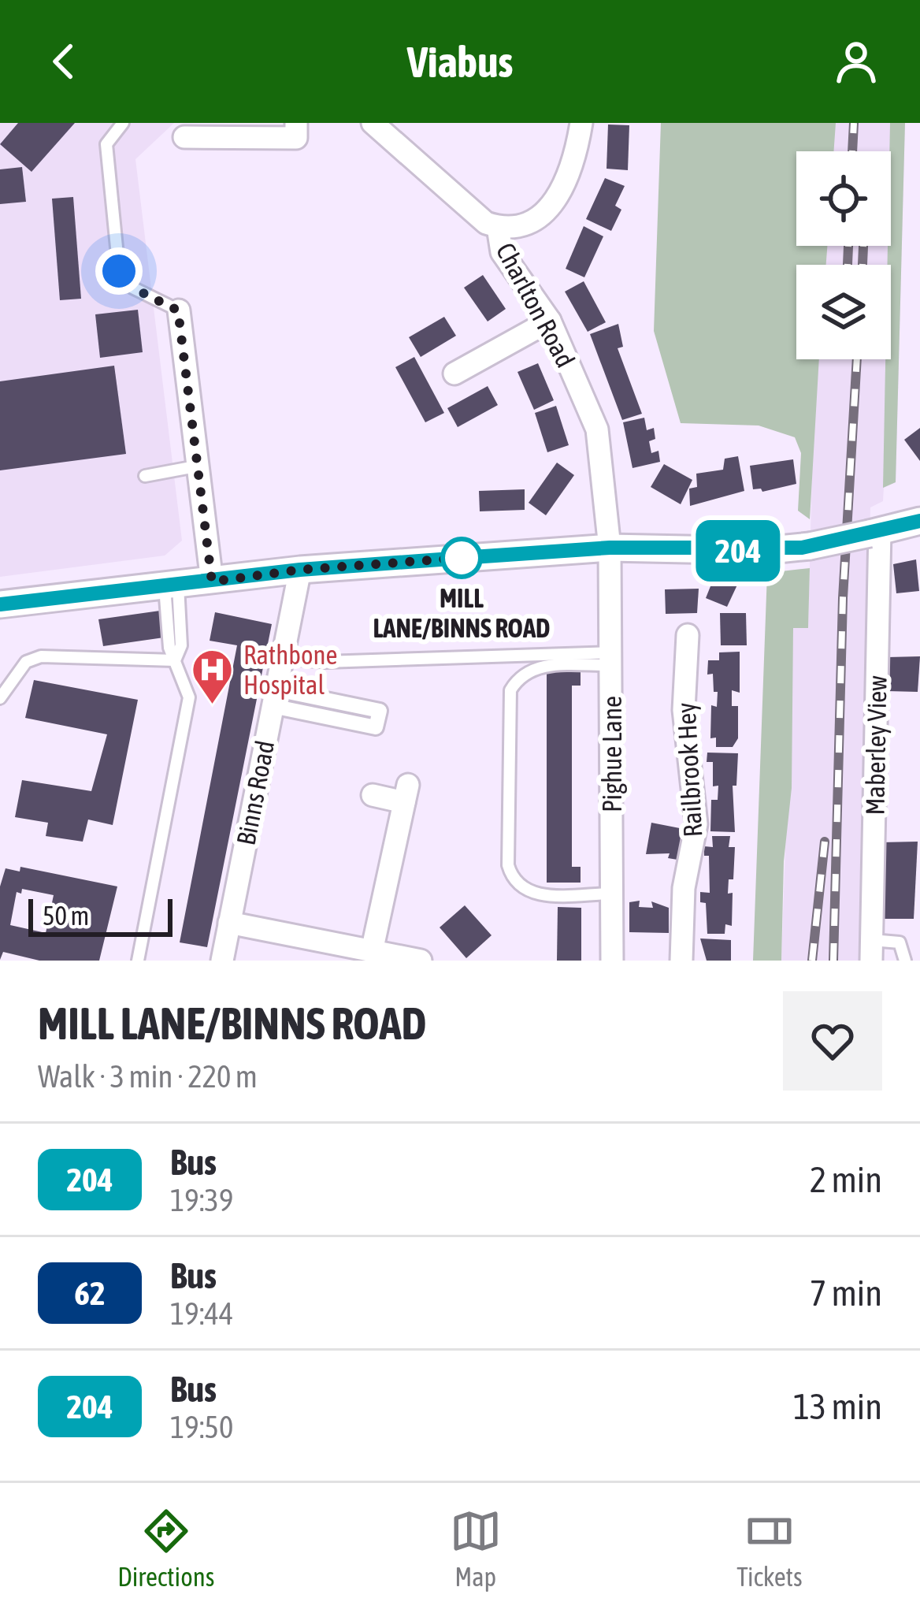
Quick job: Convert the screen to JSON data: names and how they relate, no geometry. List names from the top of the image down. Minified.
{"streets":{"street":["Charlton Road","Maberley View","Pighue Lane","Railbrook Hey","Binns Road"]},"crossings":[["Charlton Road","Pighue Lane"]],"places":{"other":["MILL LANE/BINNS ROAD"],"hospital":["Rathbone Hospital"]},"lines":["bus line 204"],"scale_bar":"50 m","page":{"header":"Viabus","on_map":"204","scale":"50 m","heading":["MILL LANE/BINNS ROAD","Walk · 3 min · 220 m"],"list":[{"mark":"204","name":"Bus","note":"19:39","value":"2 min"},{"mark":"62","name":"Bus","note":"19:44","value":"7 min"},{"mark":"204","name":"Bus","note":"19:50","value":"13 min"}],"tabs":["Directions","Map","Tickets"]}}
